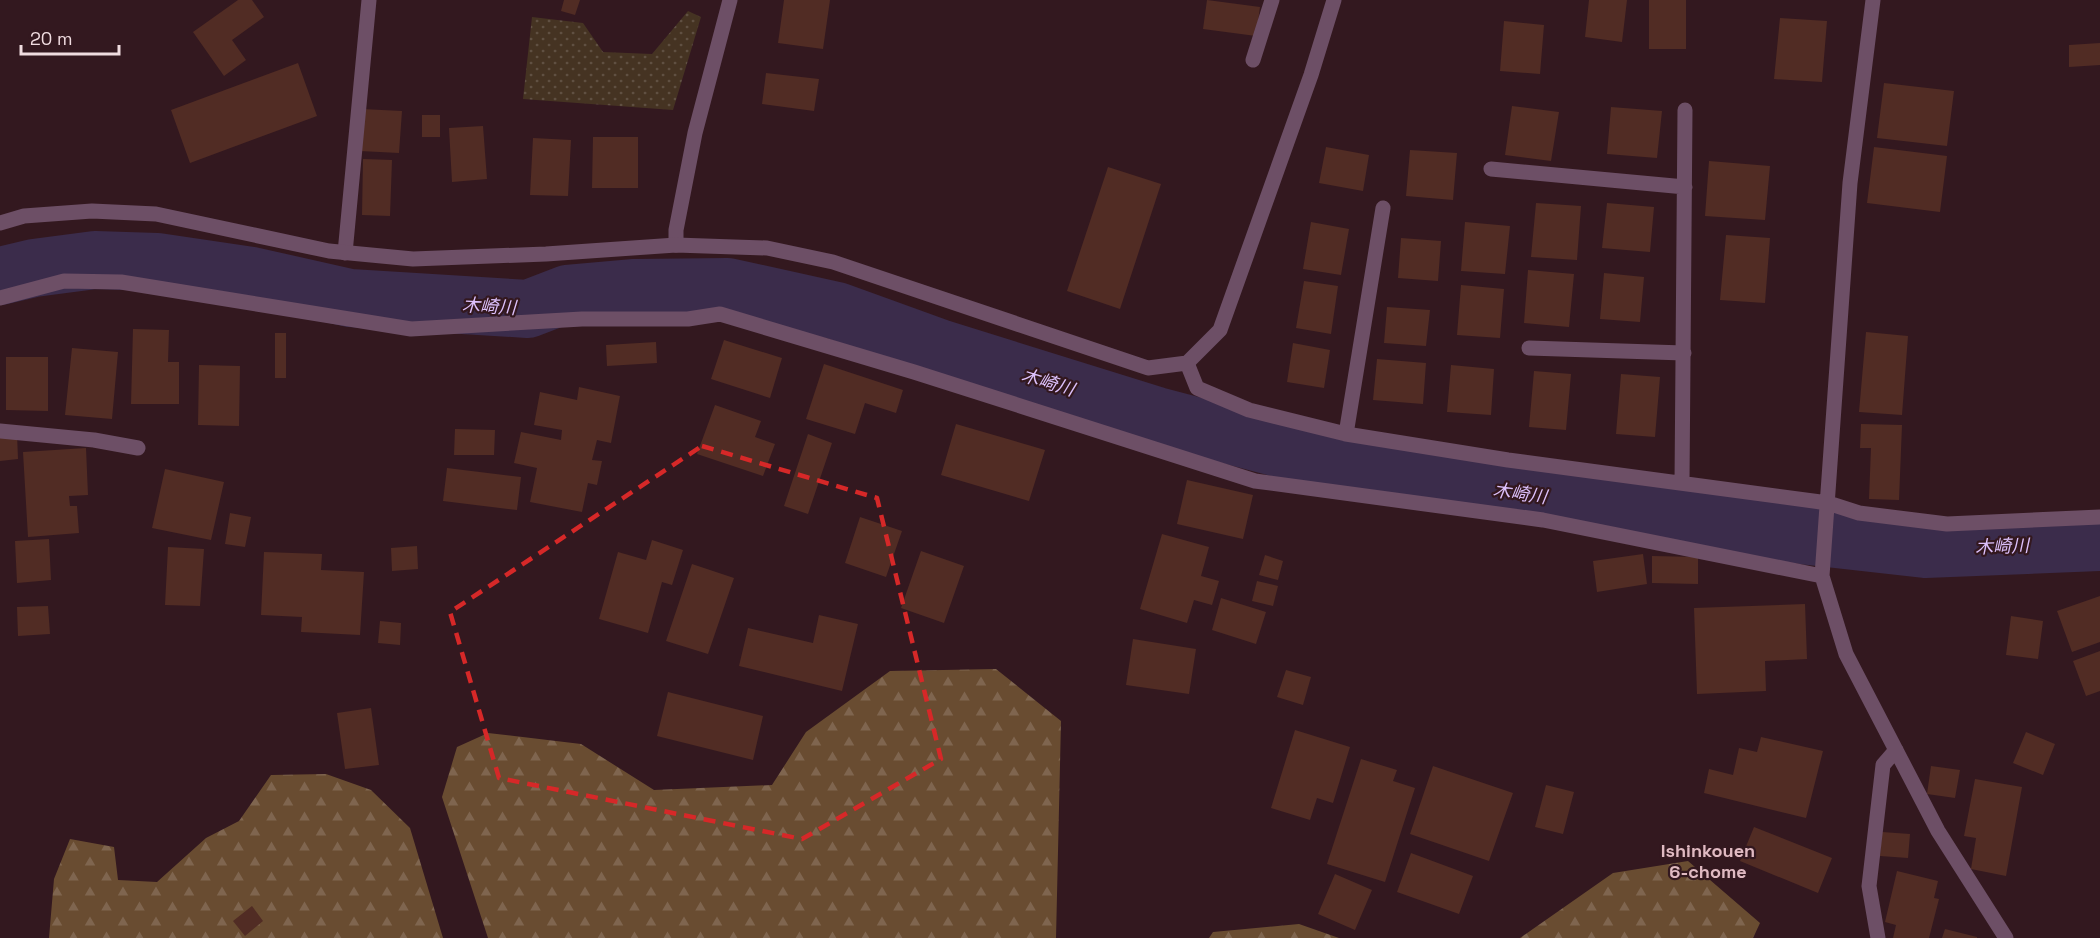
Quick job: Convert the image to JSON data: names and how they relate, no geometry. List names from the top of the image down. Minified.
{"districts":["Ishinkouen 6-chome"],"water":["木崎川"],"scale_bar":"20 m"}
